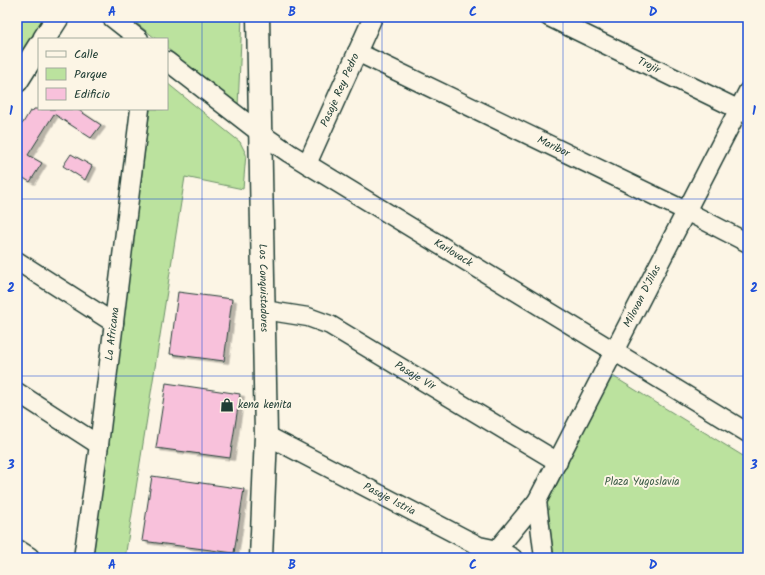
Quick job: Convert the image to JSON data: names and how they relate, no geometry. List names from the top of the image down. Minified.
{"streets":{"street":["Trojir","Pasaje Rey Pedro","Maribor","Karlovack","Los Conquistadores","Milovan D'Jilas","La Africana","Pasaje Vir","Pasaje Istria"]},"crossings":[["Trojir","Milovan D'Jilas"],["Pasaje Rey Pedro","Maribor"],["Pasaje Rey Pedro","Karlovack"],["Maribor","Milovan D'Jilas"],["Karlovack","Los Conquistadores"],["Karlovack","Milovan D'Jilas"],["Los Conquistadores","Pasaje Vir"],["Los Conquistadores","Pasaje Istria"],["Milovan D'Jilas","Pasaje Vir"],["Milovan D'Jilas","Pasaje Istria"]],"parks":["Plaza Yugoslavia"],"places":{"shop":["kena kenita"]},"legend":["Calle","Parque","Edificio"],"grid":{"columns":["A","B","C","D"],"rows":["1","2","3"]}}
